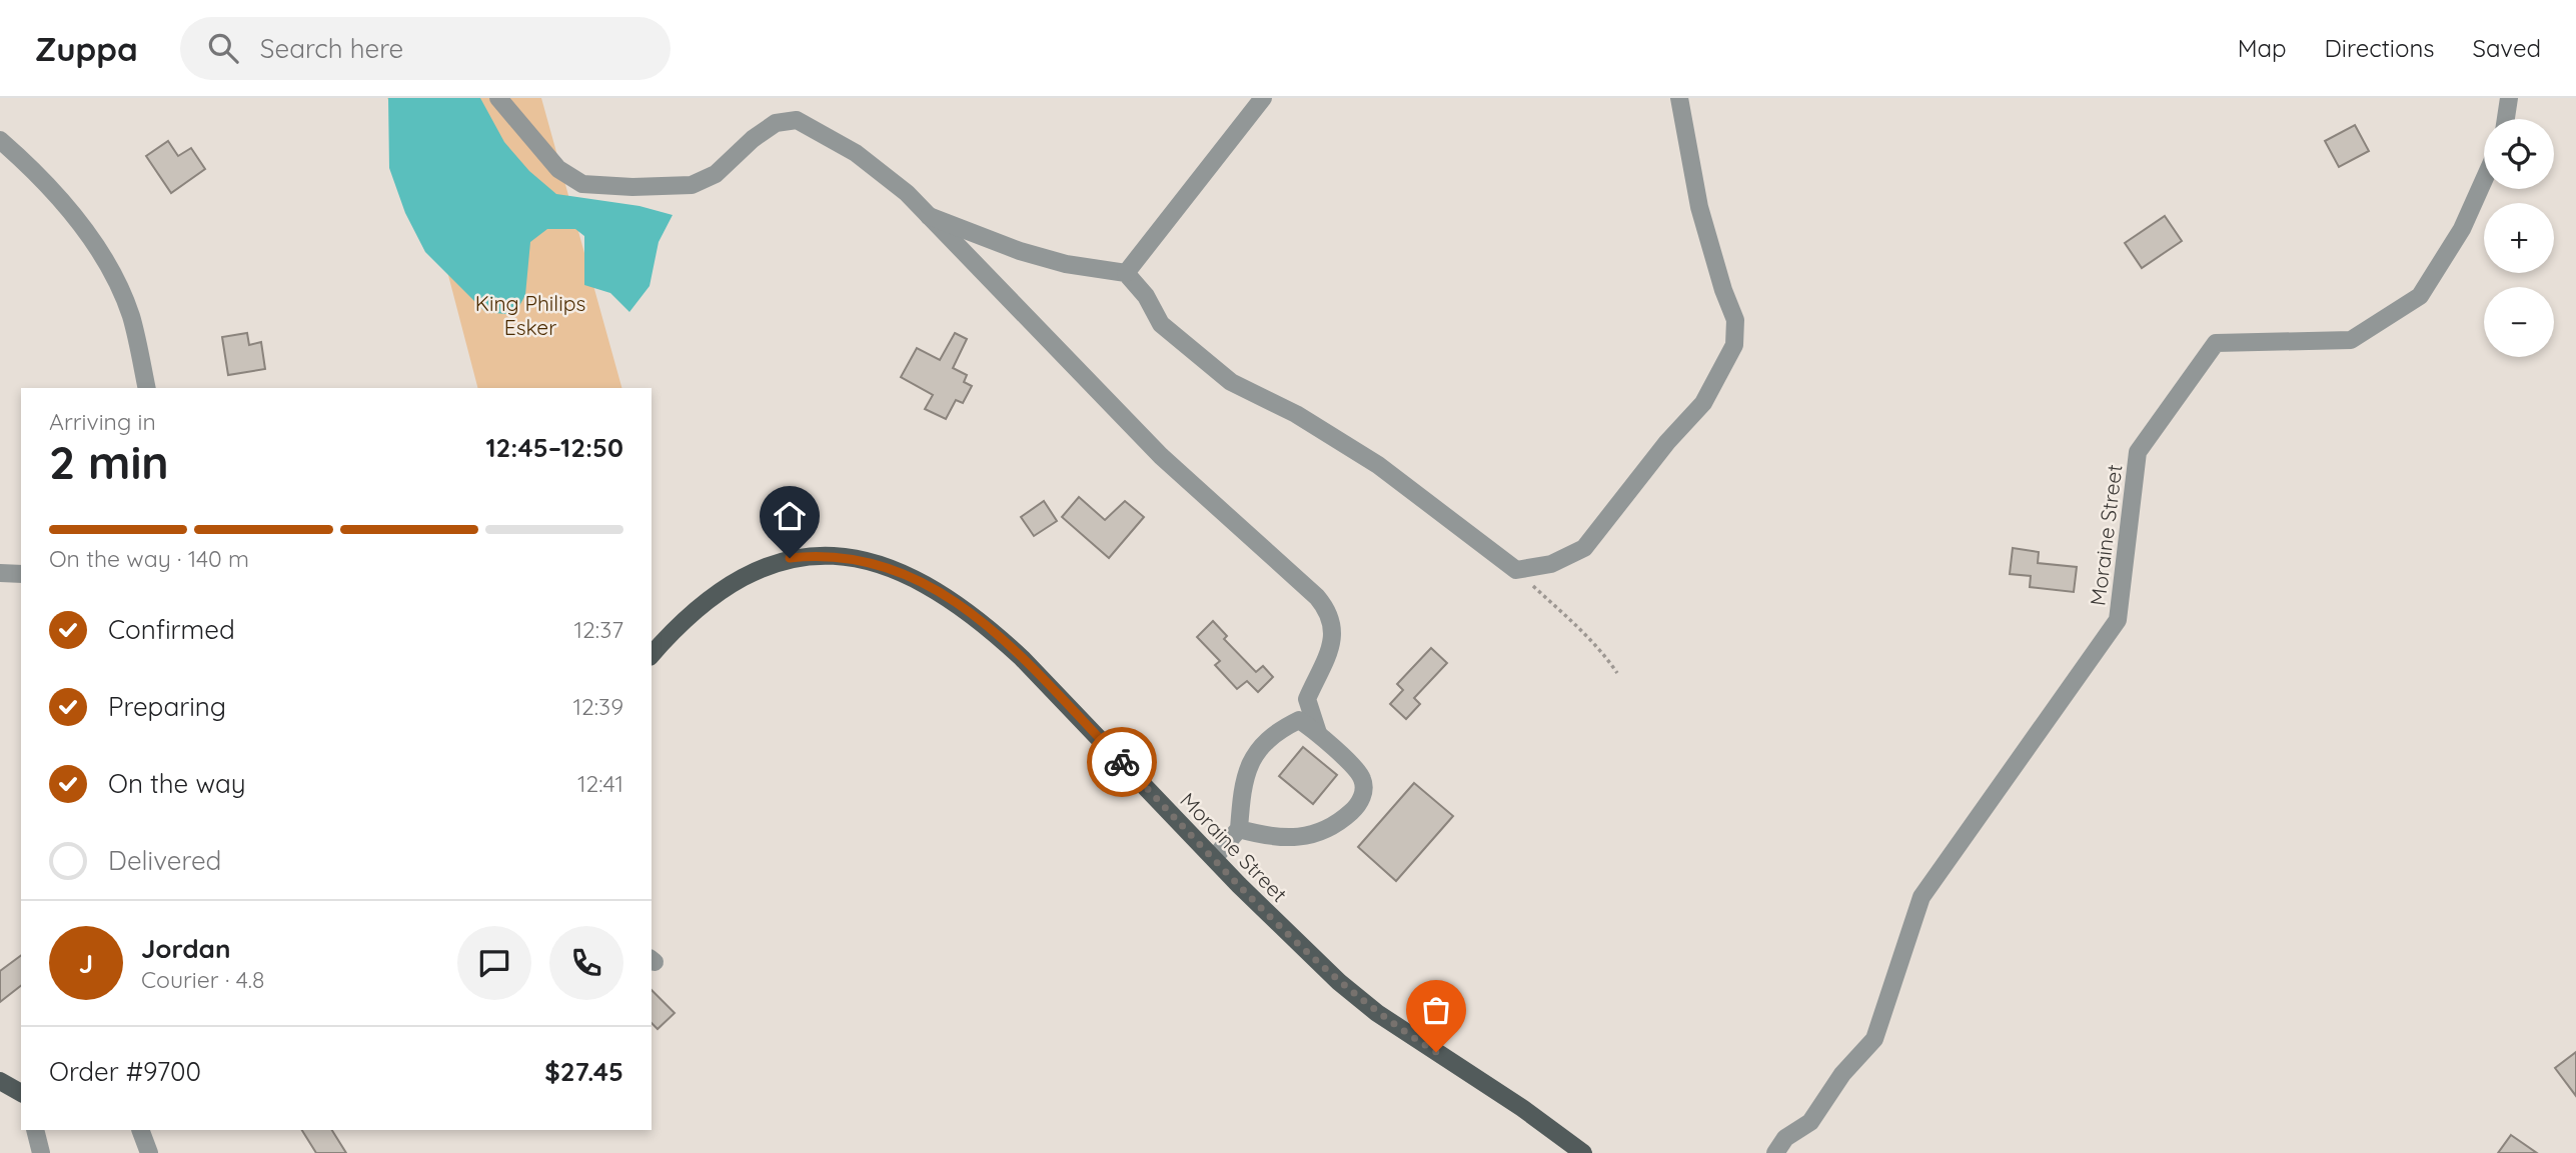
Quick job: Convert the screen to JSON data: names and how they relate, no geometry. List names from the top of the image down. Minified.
{"streets":{"main road":["Moraine Street"]},"parks":["King Philips Esker"],"page":{"header":"Zuppa","search":"Search here","nav":["Map","Directions","Saved"],"map_buttons":["+","−"],"heading":["2 min","Arriving in","12:45–12:50"],"panel":["Jordan","Courier · 4.8","Order #9700","$27.45"],"bar":"On the way · 140 m","list":[["Confirmed","12:37"],["Preparing","12:39"],["On the way","12:41"],"Delivered"],"round":"J"}}
